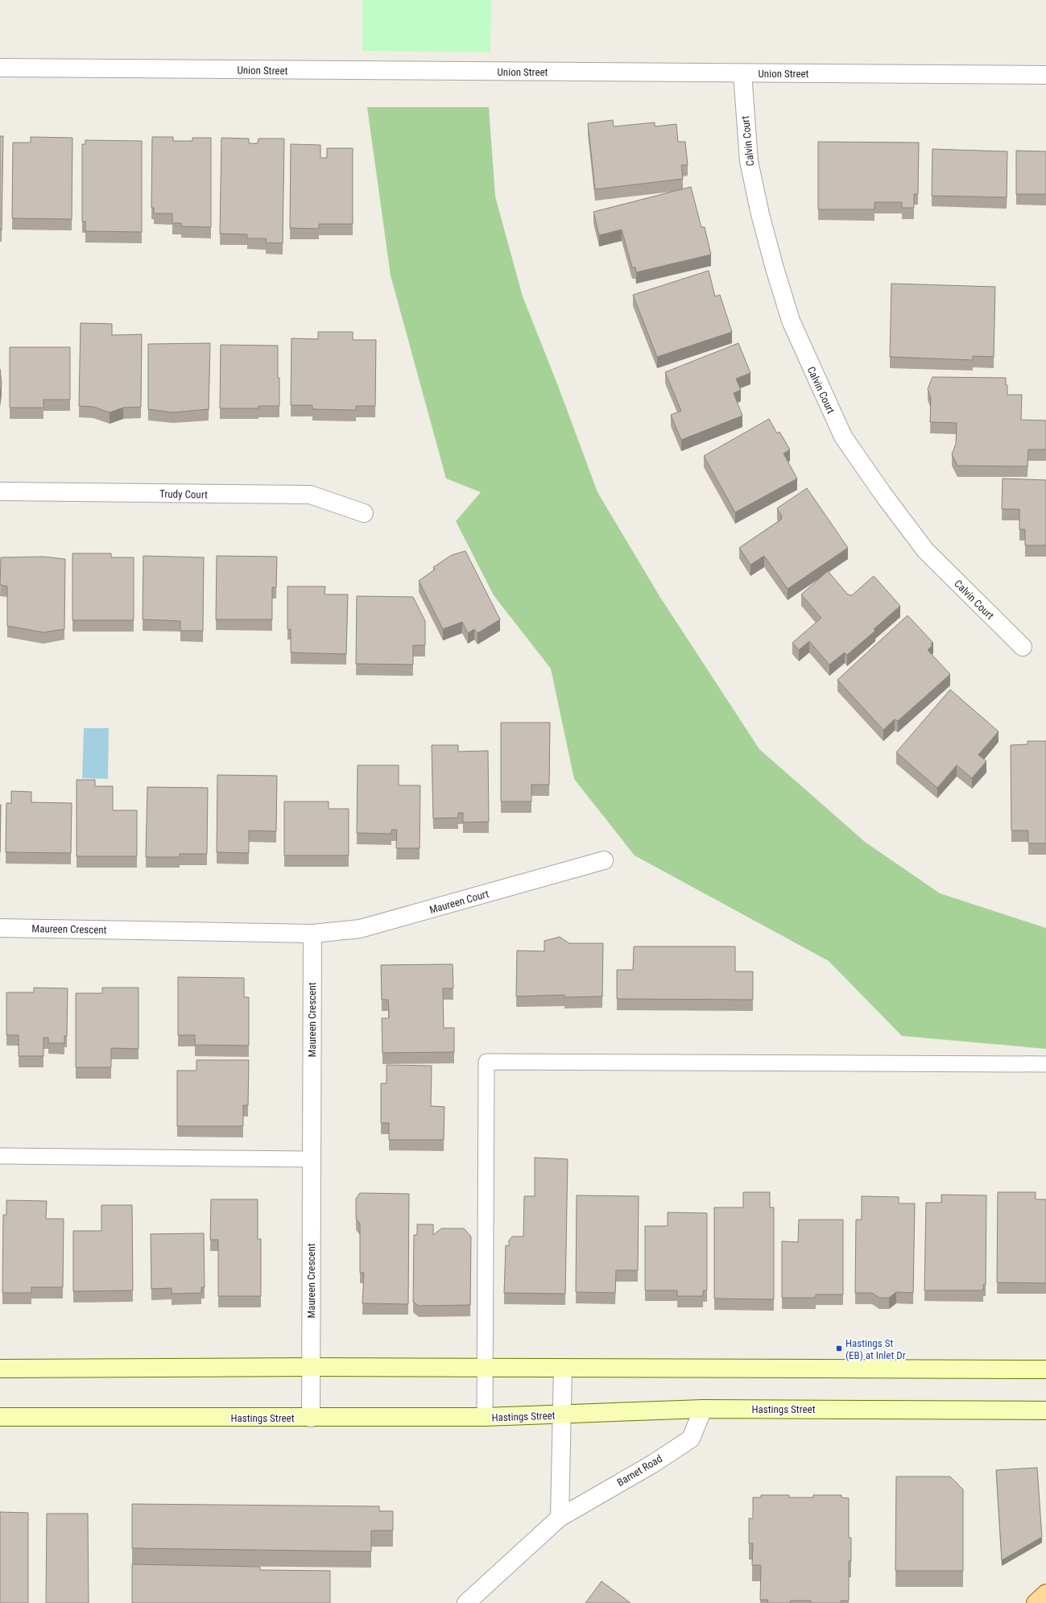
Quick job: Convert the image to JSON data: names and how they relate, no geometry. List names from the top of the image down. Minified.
{"streets":{"main road":["Hastings Street"],"street":["Union Street","Calvin Court","Trudy Court","Maureen Court","Maureen Crescent","Barnet Road"]},"crossings":[["Union Street","Calvin Court"],["Maureen Court","Maureen Crescent"],["Maureen Crescent","Hastings Street"],["Hastings Street","Barnet Road"]],"places":{"transit":["Hastings St (EB) at Inlet Dr"]}}
